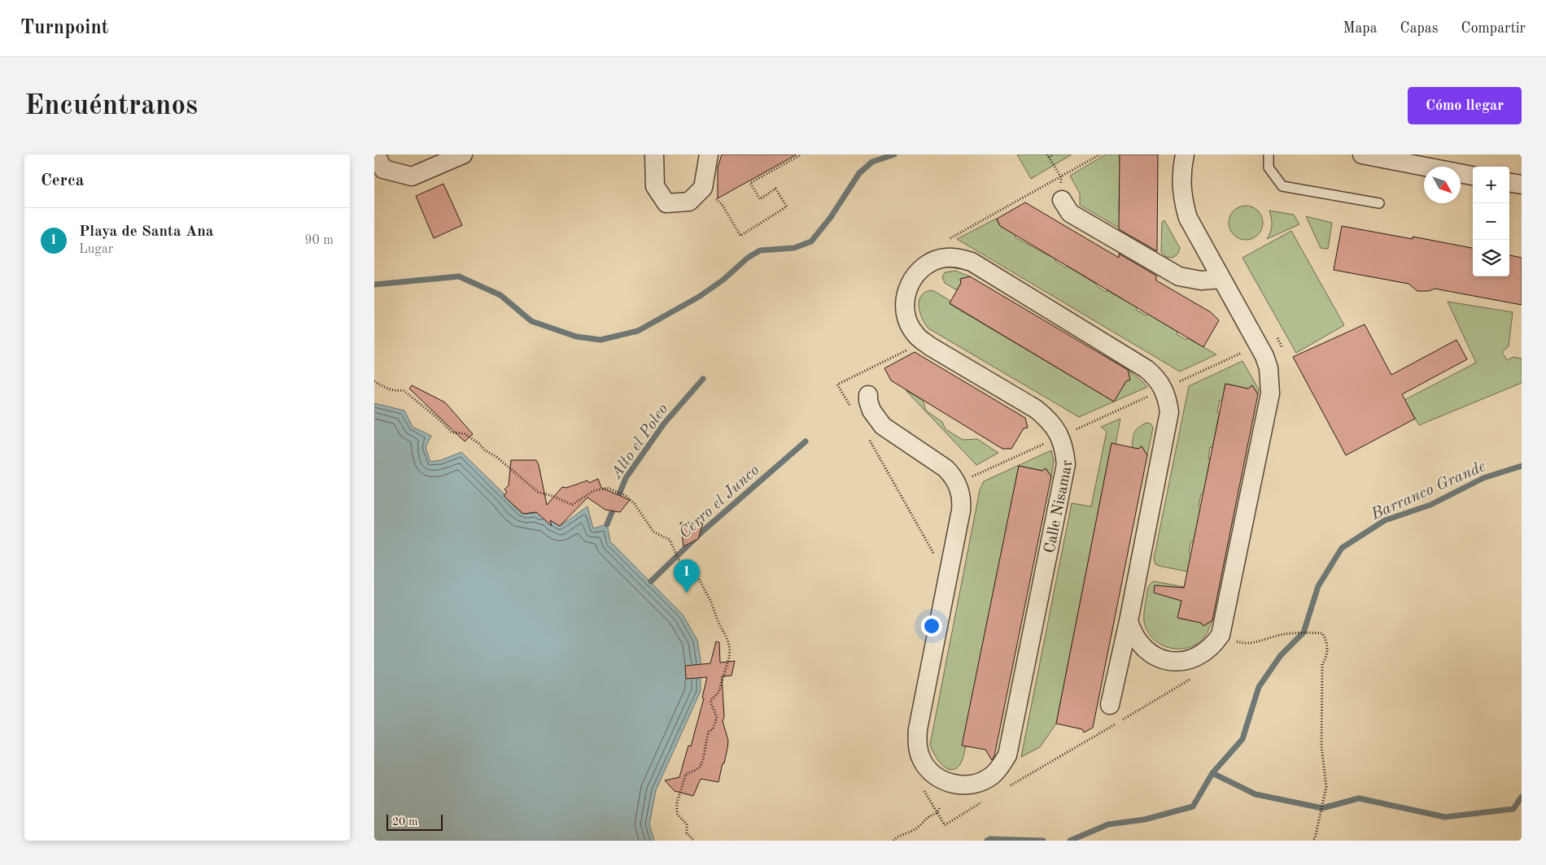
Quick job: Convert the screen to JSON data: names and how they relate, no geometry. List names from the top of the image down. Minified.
{"streets":{"street":["Calle Nisamar"]},"water":["Alto el Poleo","Barranco Grande","Cerro el Junco"],"scale_bar":"20 m","north":"bottom right","page":{"header":"Turnpoint","nav":["Mapa","Capas","Compartir"],"buttons":"Cómo llegar","title":"Encuéntranos","heading":"Cerca","map_buttons":["+","−"],"list":[{"mark":"1","name":"Playa de Santa Ana","note":"Lugar","value":"90 m"}],"pins":"1","scale":"20 m"}}
